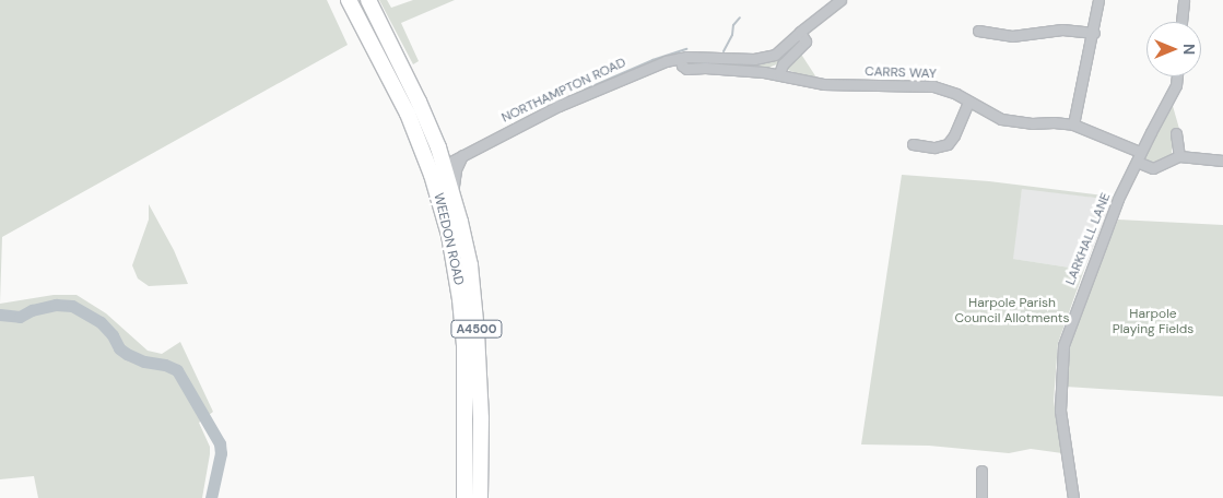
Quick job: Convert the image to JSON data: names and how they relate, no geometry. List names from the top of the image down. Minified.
{"streets":{"highway":["WEEDON ROAD","A4500"],"street":["CARRS WAY","NORTHAMPTON ROAD","LARKHALL LANE"]},"crossings":[["CARRS WAY","NORTHAMPTON ROAD"],["CARRS WAY","LARKHALL LANE"],["NORTHAMPTON ROAD","WEEDON ROAD"]],"parks":["Harpole Parish Council Allotments","Harpole Playing Fields"],"north":"right"}
